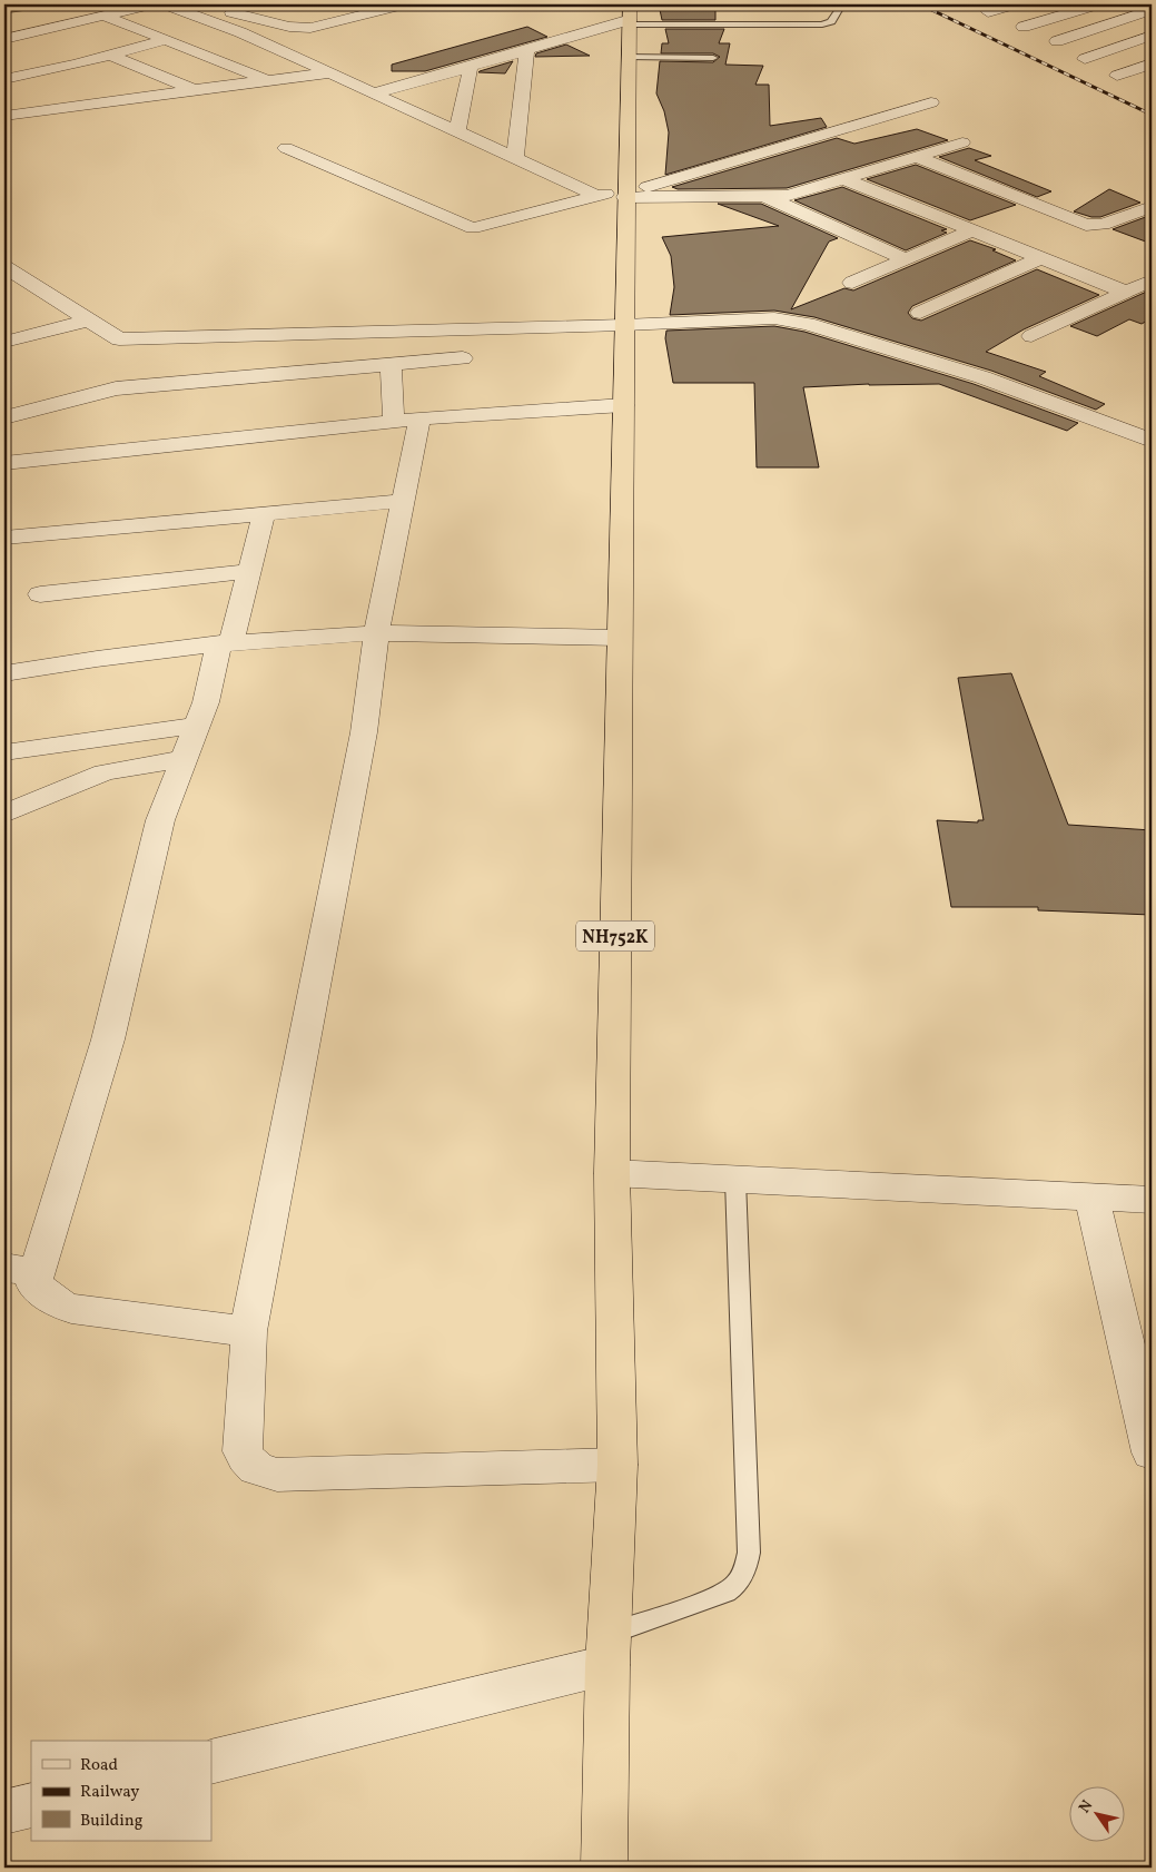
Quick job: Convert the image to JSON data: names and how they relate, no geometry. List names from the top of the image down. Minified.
{"streets":{"highway":["NH752K"]},"legend":["Road","Railway","Building"],"north":"top left"}
